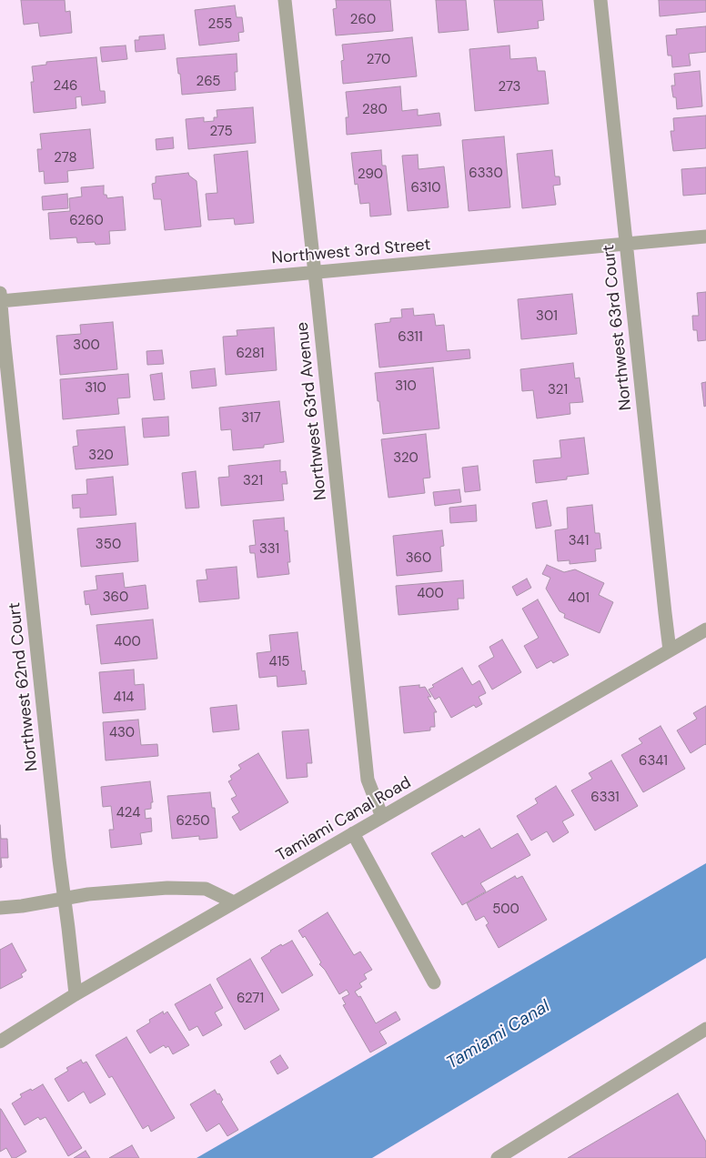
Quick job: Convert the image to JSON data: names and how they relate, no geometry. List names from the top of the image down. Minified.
{"streets":{"street":["Northwest 3rd Street","Northwest 63rd Court","Northwest 63rd Avenue","Northwest 62nd Court","Tamiami Canal Road"]},"crossings":[["Northwest 3rd Street","Northwest 63rd Court"],["Northwest 3rd Street","Northwest 63rd Avenue"],["Northwest 3rd Street","Northwest 62nd Court"],["Northwest 63rd Court","Tamiami Canal Road"],["Northwest 63rd Avenue","Tamiami Canal Road"],["Northwest 62nd Court","Tamiami Canal Road"]],"water":["Tamiami Canal"],"house_numbers":["260","255","270","265","246","273","280","275","278","6330","290","6310","6260","301","6311","300","6281","310","310","321","317","320","320","321","341","350","331","360","400","360","401","400","415","414","430","6341","6331","424","6250","500","6271"]}
